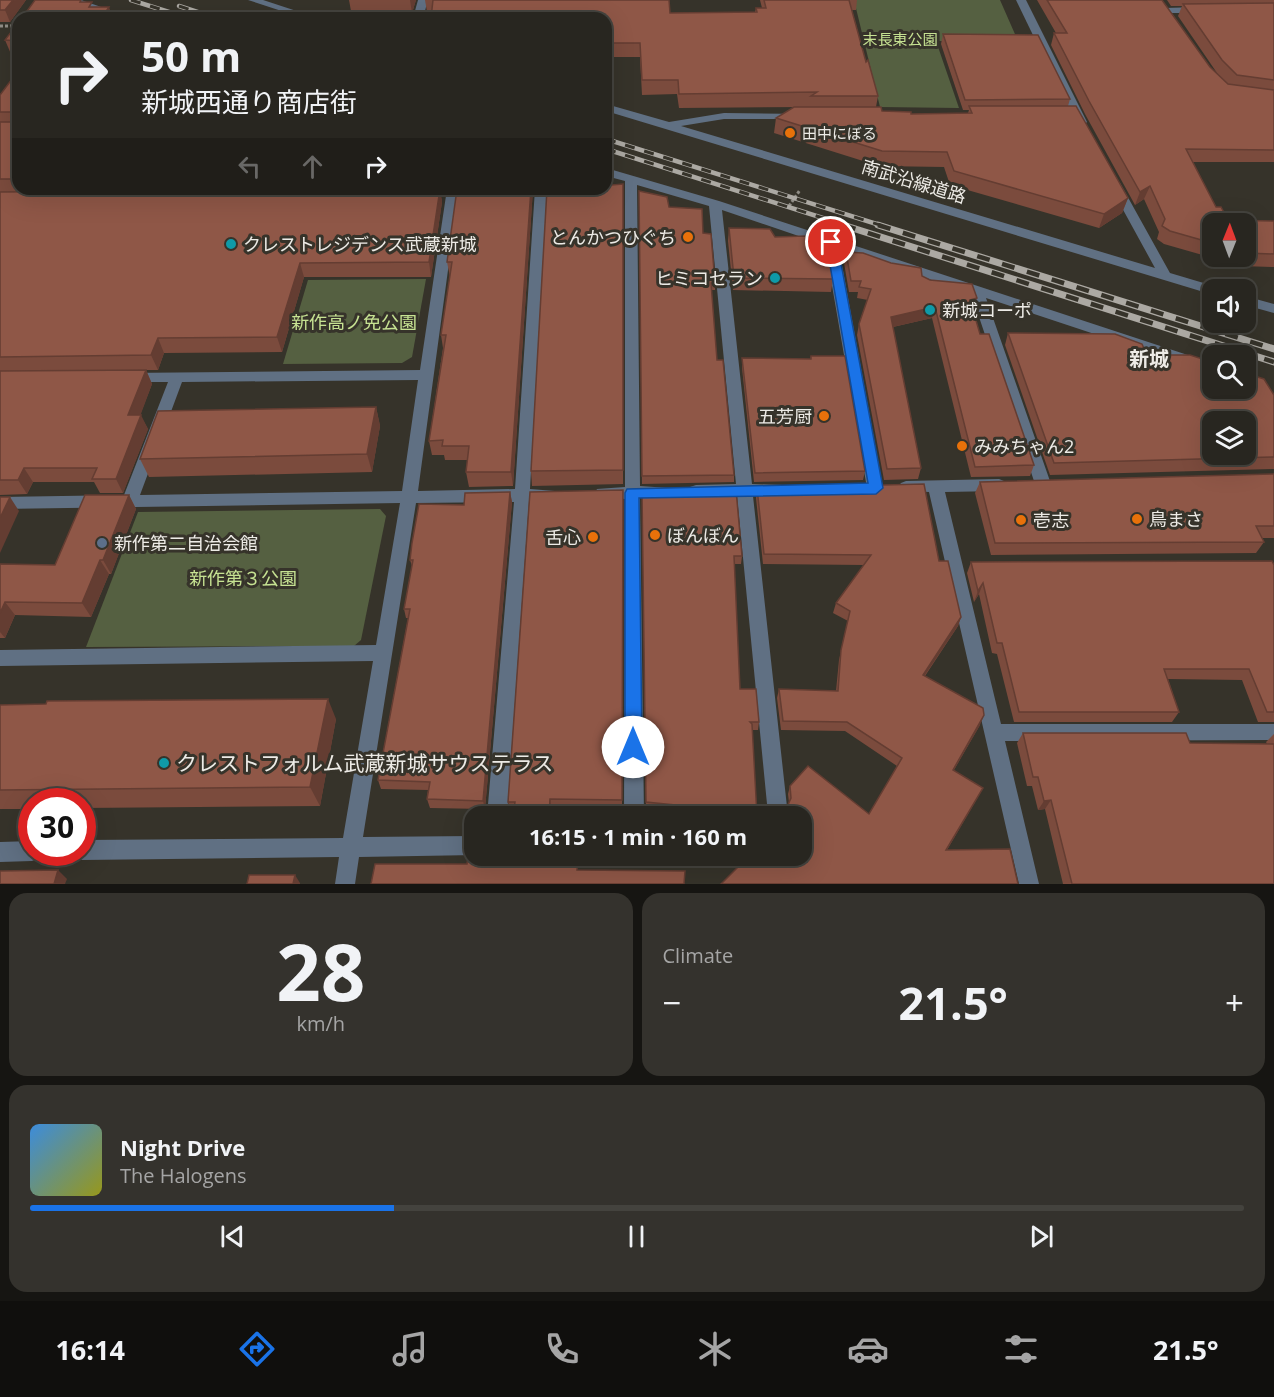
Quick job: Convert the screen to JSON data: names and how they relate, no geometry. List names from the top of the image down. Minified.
{"streets":{"street":["南武沿線道路"]},"districts":["新城"],"parks":["末長東公園","新作高ノ免公園","新作第３公園"],"places":["田中にぼる","とんかつひぐち","クレストレジデンス武蔵新城","ヒミコセラン","新城コーポ","五芳厨","みみちゃん2","鳥まさ","壱志","ぼんぼん","舌心","新作第二自治会館","クレストフォルム武蔵新城サウステラス"],"north":"top","page":{"turn":["50 m","新城西通り商店街"],"limit":"30","trip":"16:15 · 1 min · 160 m","tile":[["28","km/h"],"Climate"],"heat":["−","21.5°","+"],"song":["Night Drive","The Halogens"],"tabs":["16:14","21.5°"]}}
